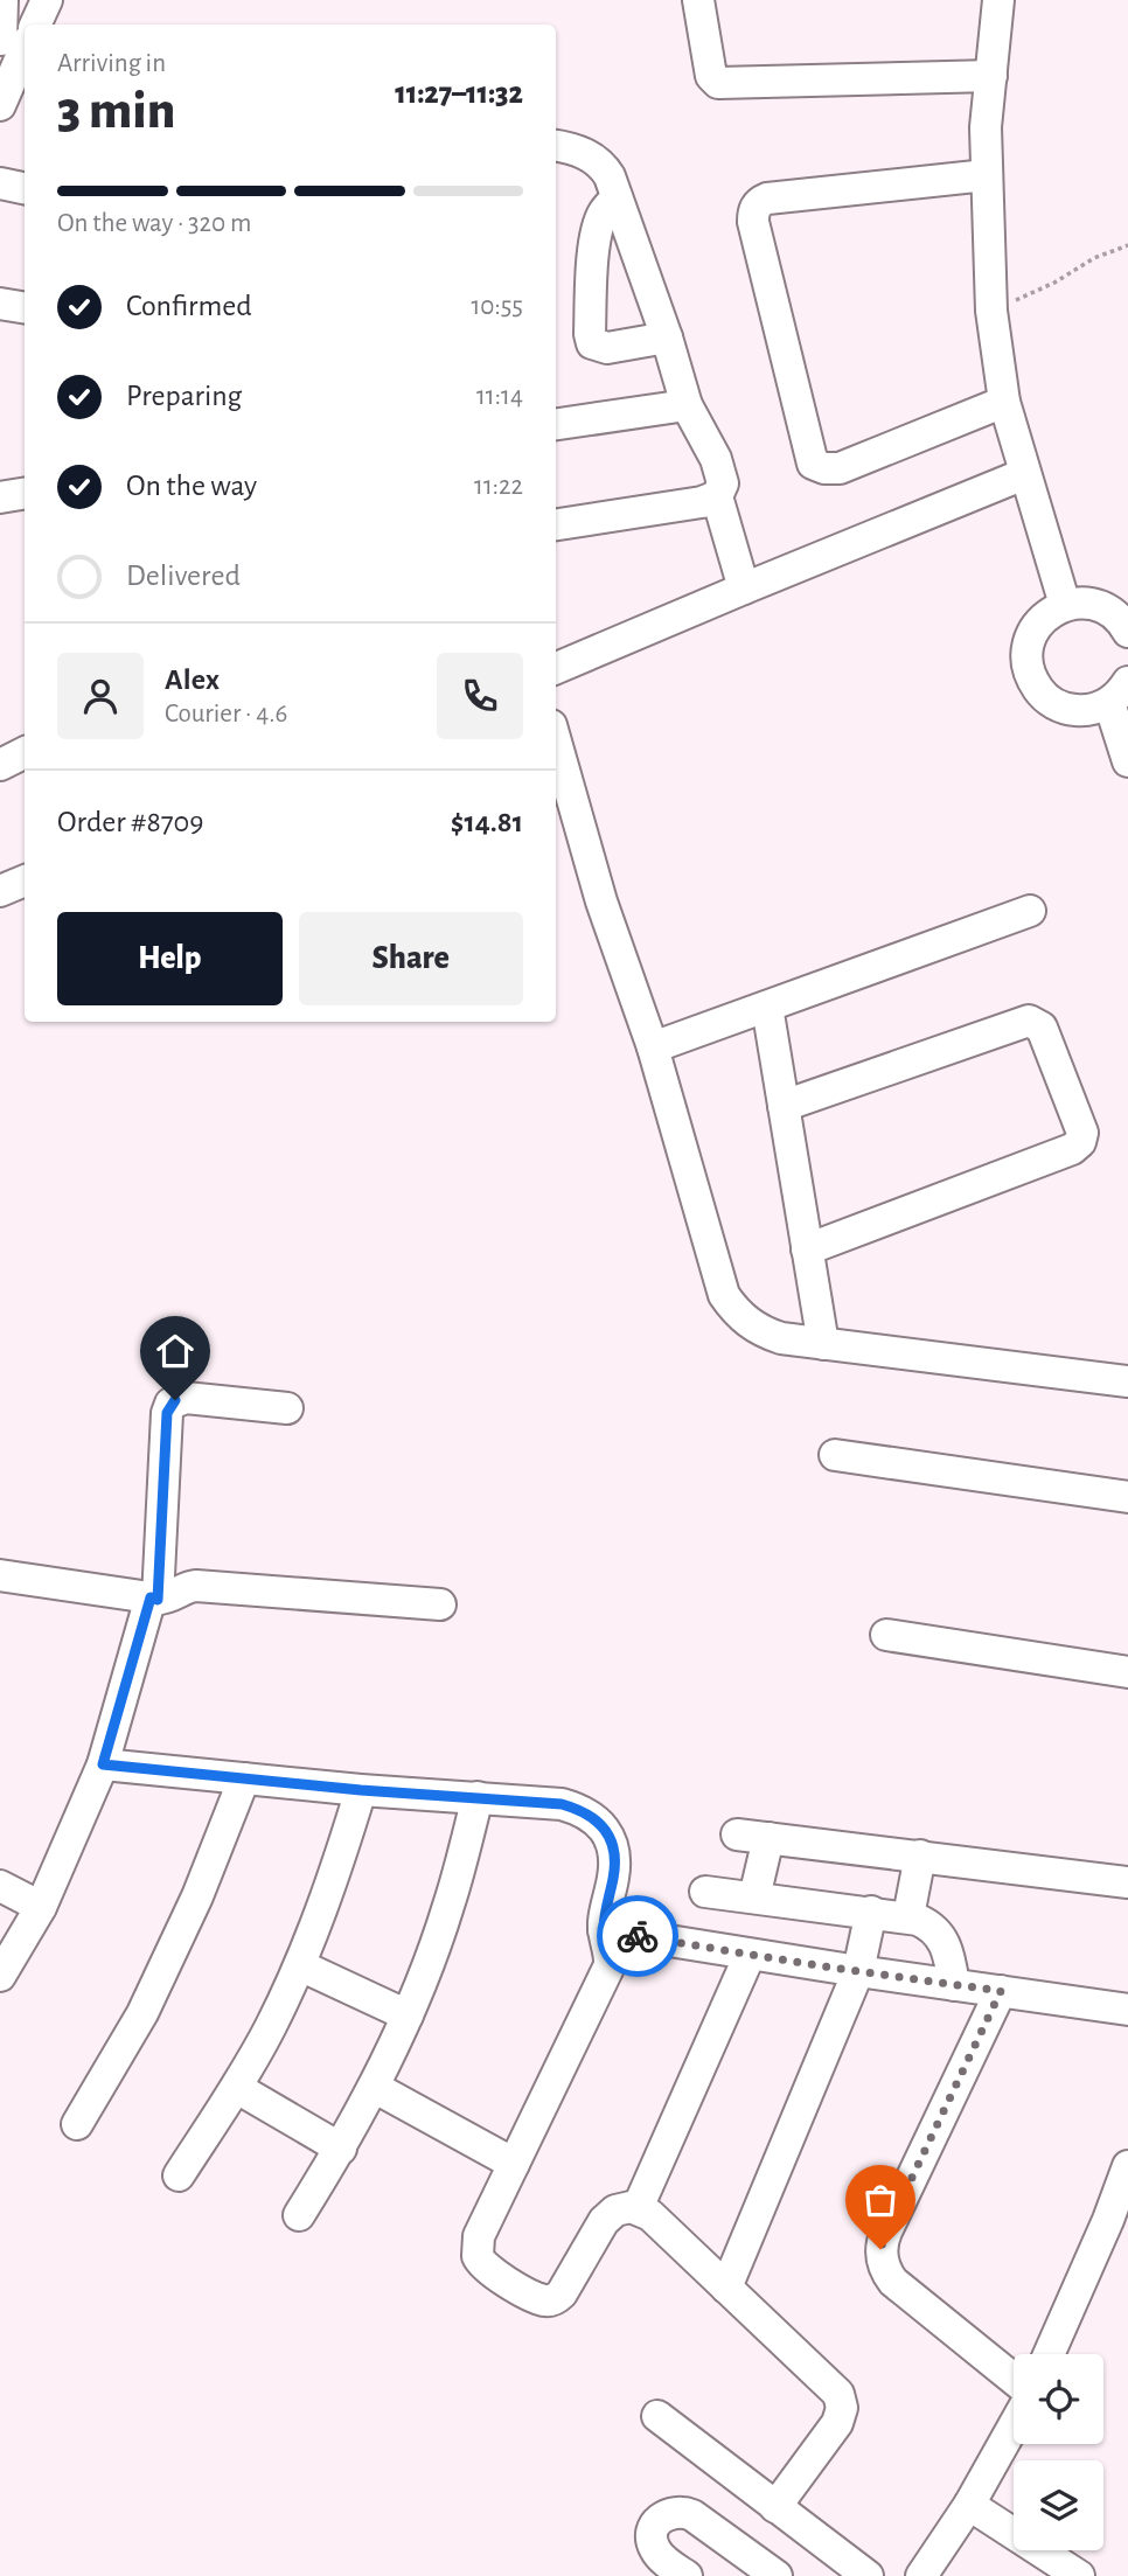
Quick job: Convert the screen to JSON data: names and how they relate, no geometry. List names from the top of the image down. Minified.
{"page":{"heading":["3 min","Arriving in","11:27–11:32"],"panel":["Alex","Courier · 4.6","Order #8709","$14.81"],"bar":"On the way · 320 m","list":[["Confirmed","10:55"],["Preparing","11:14"],["On the way","11:22"],"Delivered"],"buttons":["Help","Share"]}}
